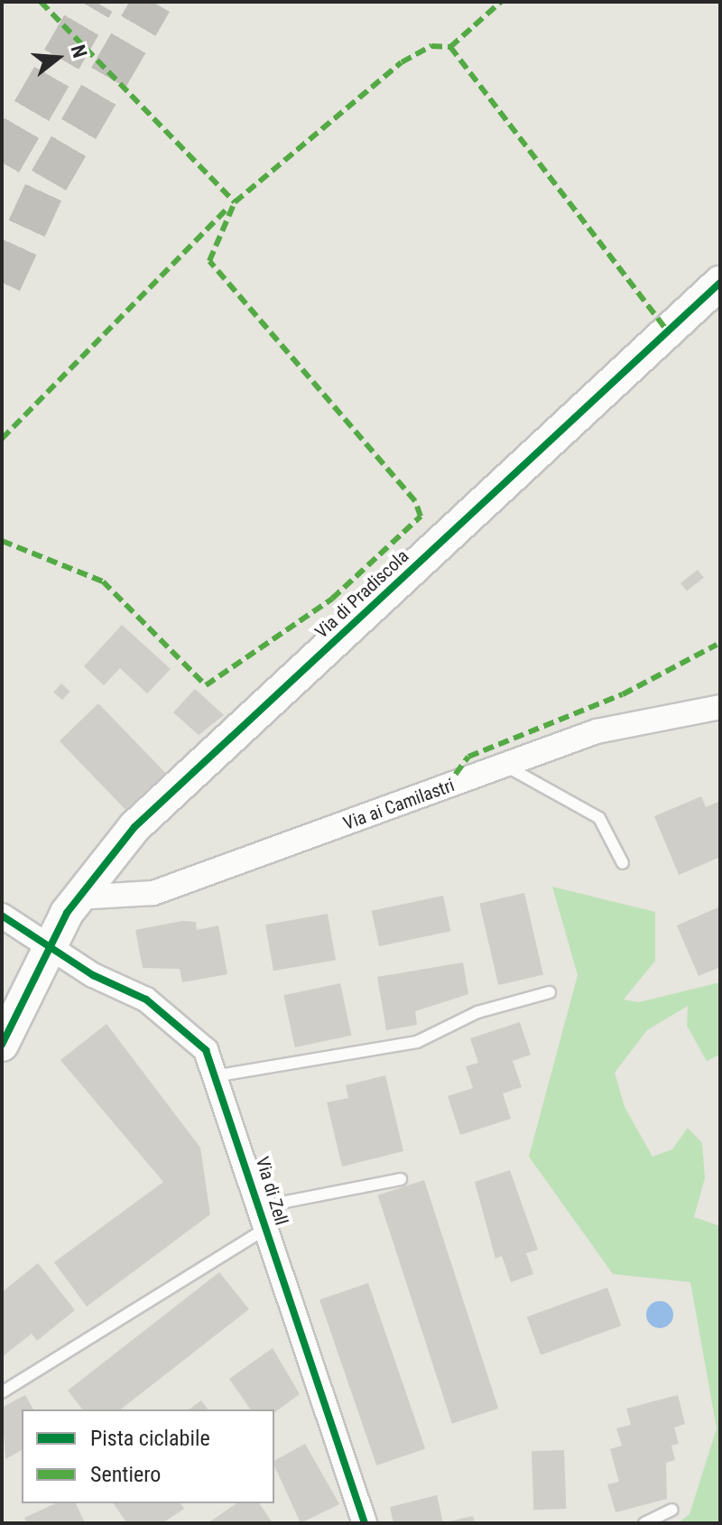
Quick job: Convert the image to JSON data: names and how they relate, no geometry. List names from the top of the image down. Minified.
{"streets":{"street":["Via di Pradiscola","Via ai Camilastri","Via di Zell"]},"crossings":[["Via di Pradiscola","Via ai Camilastri"],["Via di Pradiscola","Via di Zell"]],"legend":["Pista ciclabile","Sentiero"],"north":"right"}
